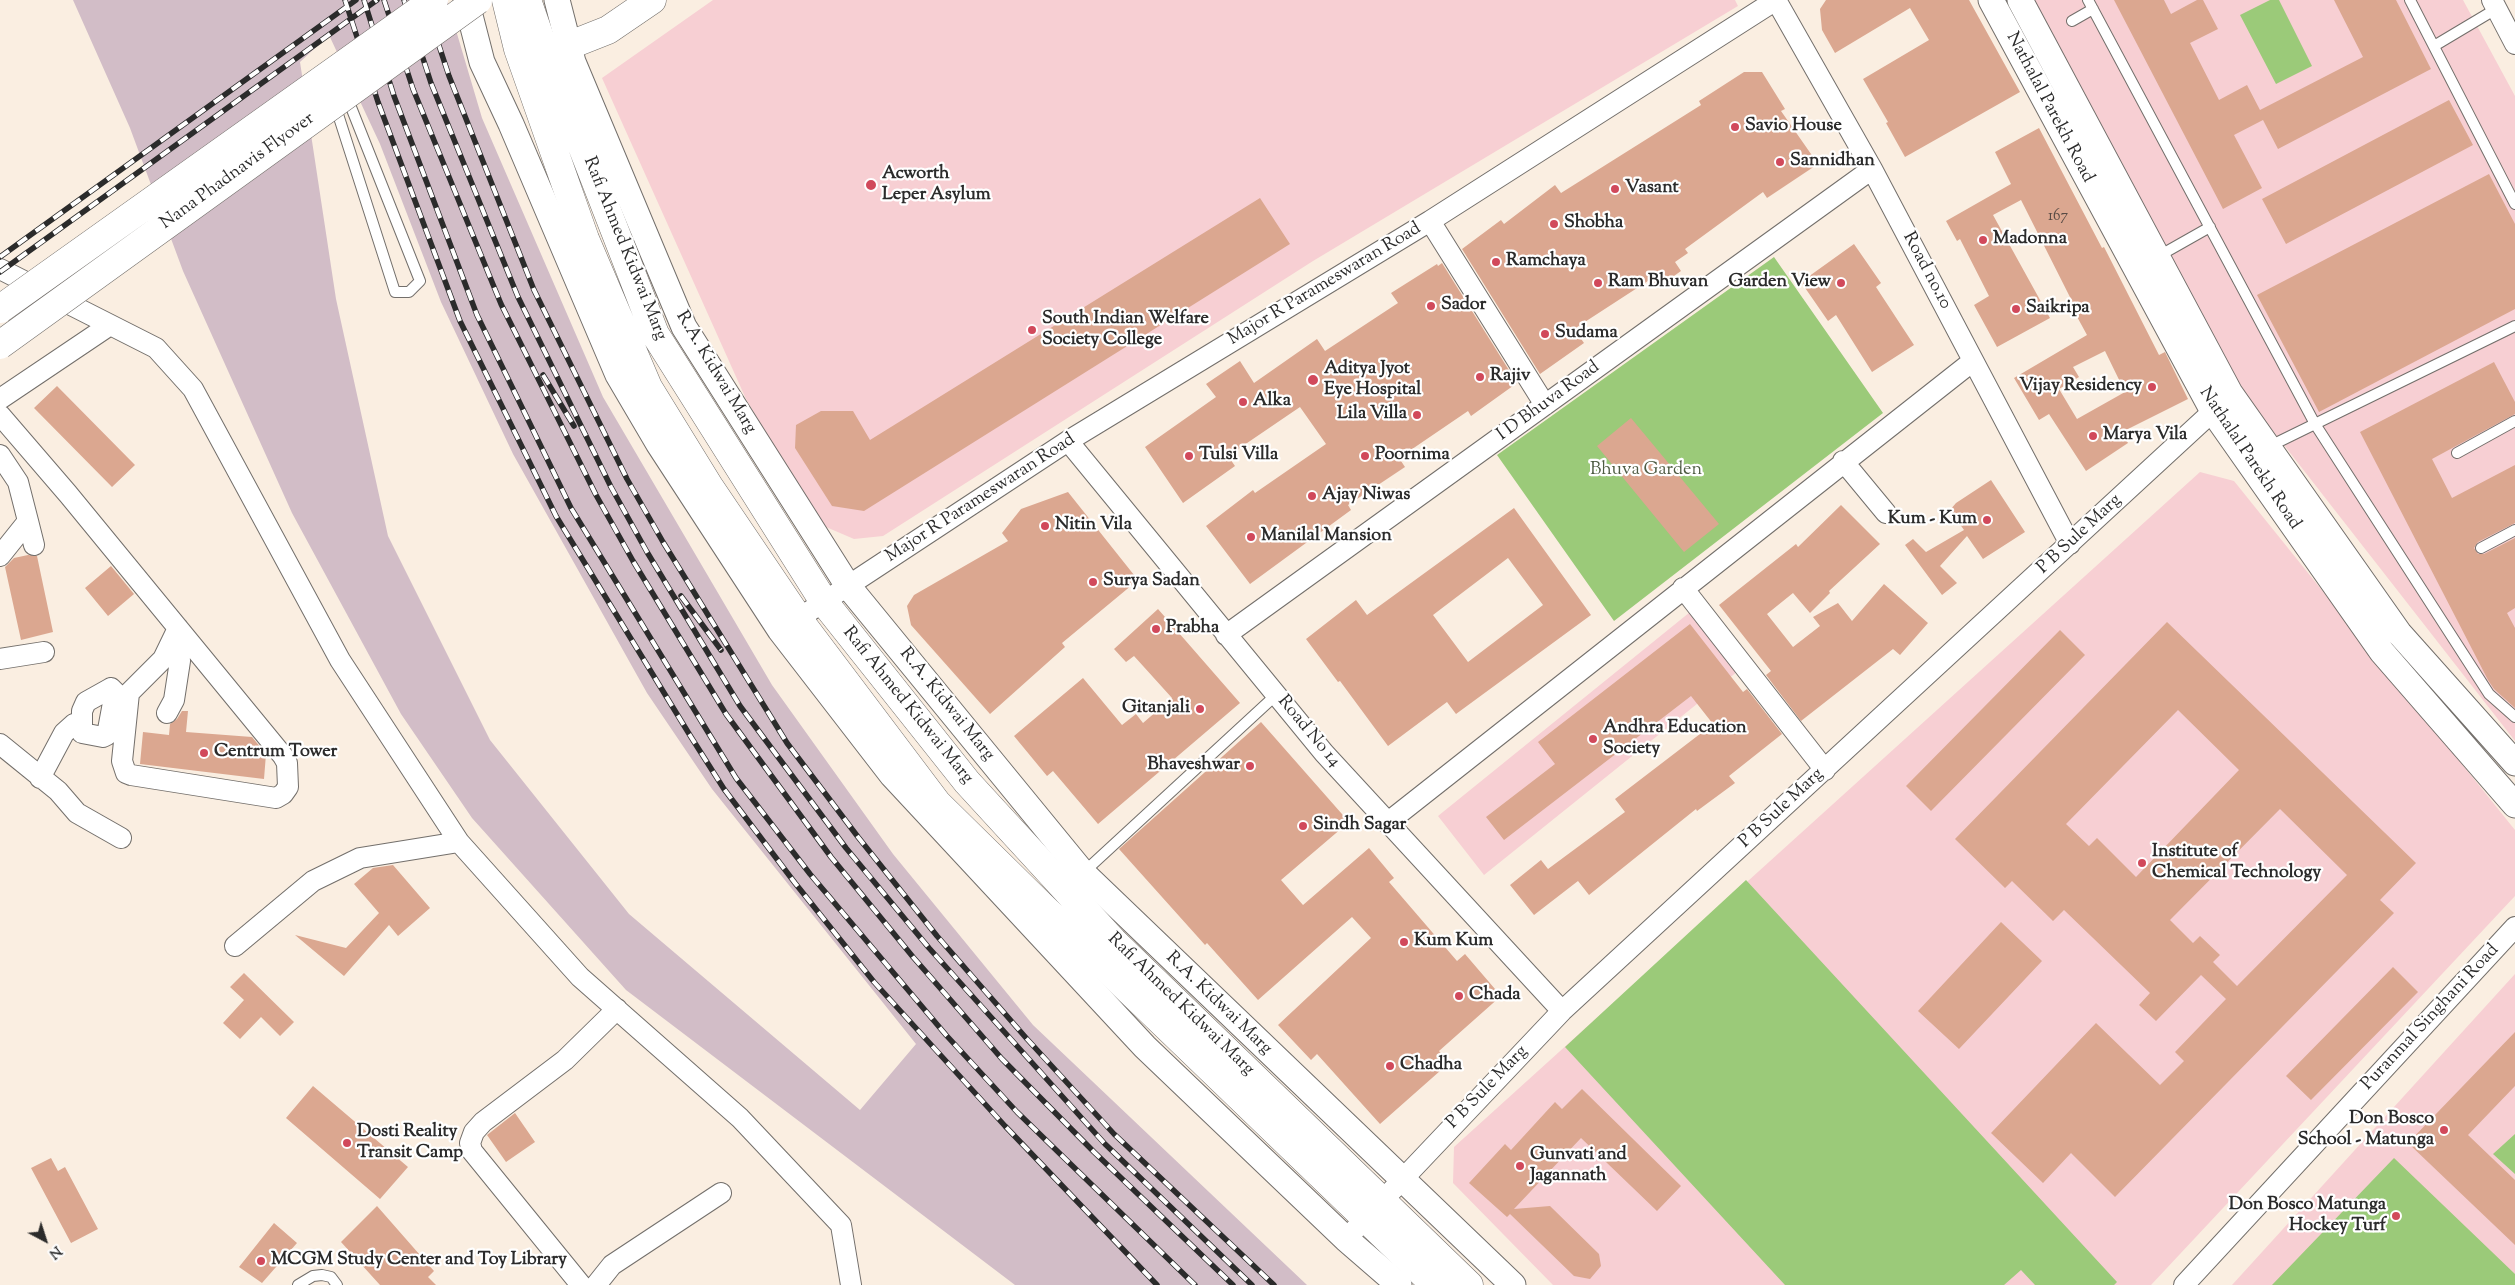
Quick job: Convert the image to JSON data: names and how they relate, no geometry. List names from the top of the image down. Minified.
{"streets":{"main road":["Nana Phadnavis Flyover","Rafi Ahmed Kidwai Marg"],"street":["Nathalal Parekh Road","Road no.10","Major R Parameswaran Road","R.A. Kidwai Marg","I D Bhuva Road","P B Sule Marg","Road No 14","Puranmal Singhani Road"]},"crossings":[["Nathalal Parekh Road","P B Sule Marg"],["Rafi Ahmed Kidwai Marg","Major R Parameswaran Road"],["Rafi Ahmed Kidwai Marg","P B Sule Marg"],["Road no.10","Major R Parameswaran Road"],["Road no.10","I D Bhuva Road"],["Road no.10","P B Sule Marg"],["Major R Parameswaran Road","R.A. Kidwai Marg"],["Major R Parameswaran Road","Road No 14"],["R.A. Kidwai Marg","P B Sule Marg"],["I D Bhuva Road","Road No 14"],["P B Sule Marg","Road No 14"]],"parks":["Bhuva Garden"],"places":["Savio House","Sannidhan","Acworth Leper Asylum","Vasant","Shobha","Madonna","Ramchaya","Ram Bhuvan","Garden View","Sador","Saikripa","South Indian Welfare Society College","Sudama","Rajiv","Aditya Jyot Eye Hospital","Vijay Residency","Alka","Lila Villa","Marya Vila","Tulsi Villa","Poornima","Ajay Niwas","Kum - Kum","Nitin Vila","Manilal Mansion","Surya Sadan","Prabha","Gitanjali","Andhra Education Society","Centrum Tower","Bhaveshwar","Sindh Sagar","Institute of Chemical Technology","Kum Kum","Chada","Chadha","Don Bosco School - Matunga","Dosti Reality Transit Camp","Gunvati and Jagannath","Don Bosco Matunga Hockey Turf","MCGM Study Center and Toy Library"],"house_numbers":["167"],"north":"bottom right"}
